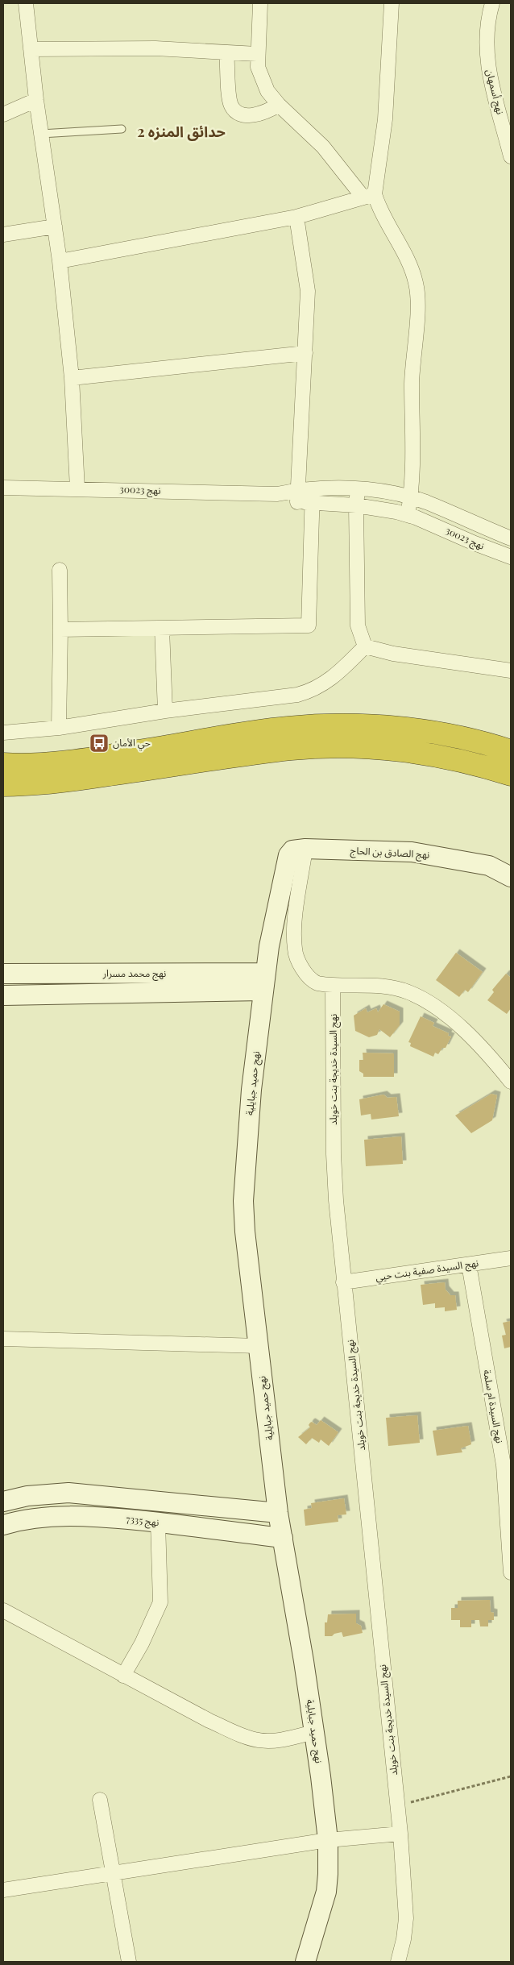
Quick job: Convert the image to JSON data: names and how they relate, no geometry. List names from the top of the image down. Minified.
{"streets":{"street":["نهج أسمهان","نهج 30023","نهج الصادق بن الحاج","نهج محمد مسرار","نهج السيدة خديجة بنت خويلد","نهج حميد جبايلية","نهج السيدة صفية بنت حيي","نهج السيدة ام سلمة","نهج 7335"]},"crossings":[["نهج الصادق بن الحاج","نهج حميد جبايلية"],["نهج محمد مسرار","نهج حميد جبايلية"],["نهج السيدة خديجة بنت خويلد","نهج السيدة صفية بنت حيي"],["نهج حميد جبايلية","نهج 7335"],["نهج السيدة صفية بنت حيي","نهج السيدة ام سلمة"]],"districts":["حدائق المنزه 2"],"places":{"bus stop":["حي الأمان"]}}
